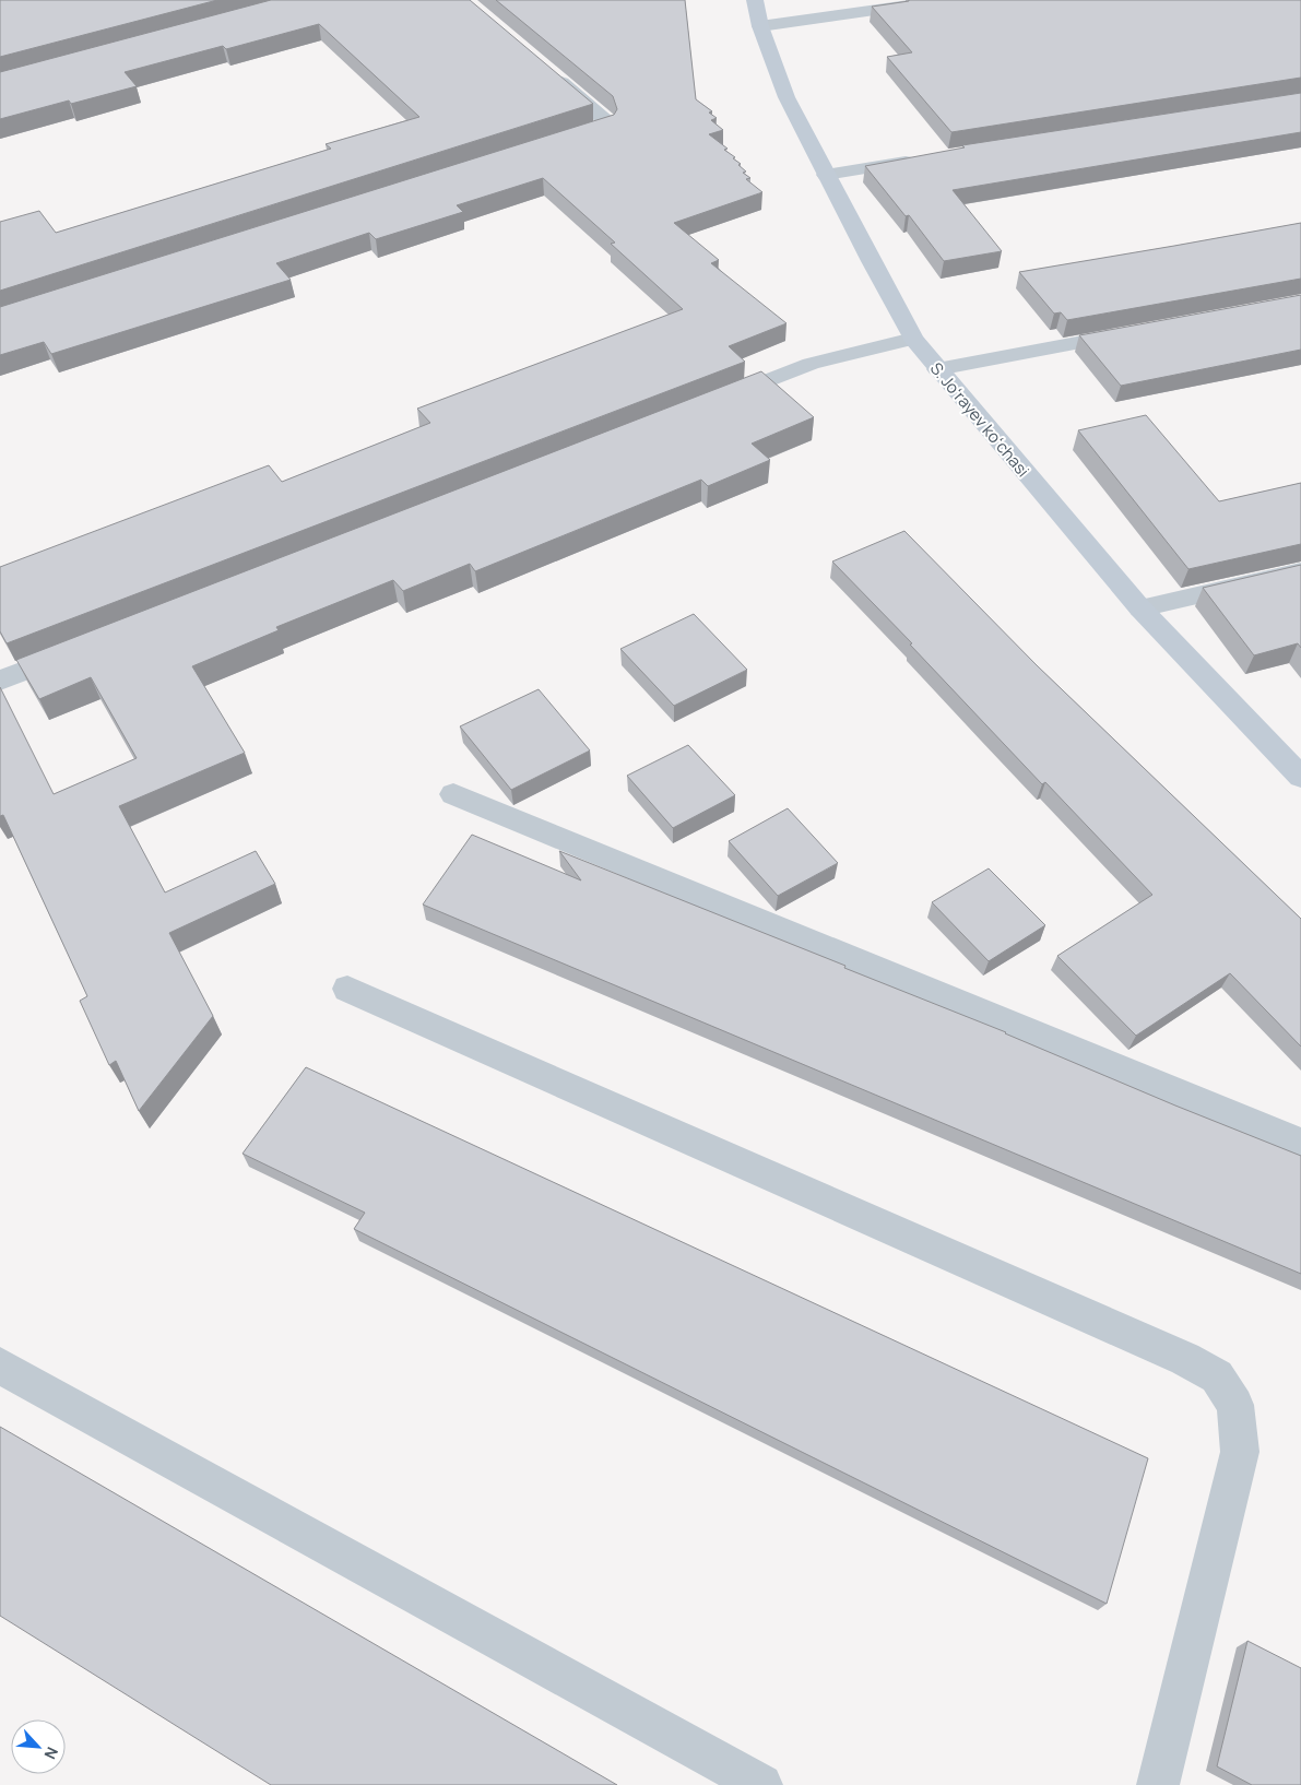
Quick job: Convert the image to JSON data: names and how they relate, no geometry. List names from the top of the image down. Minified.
{"streets":{"street":["S. Joʻrayev koʻchasi"]},"north":"bottom right"}
